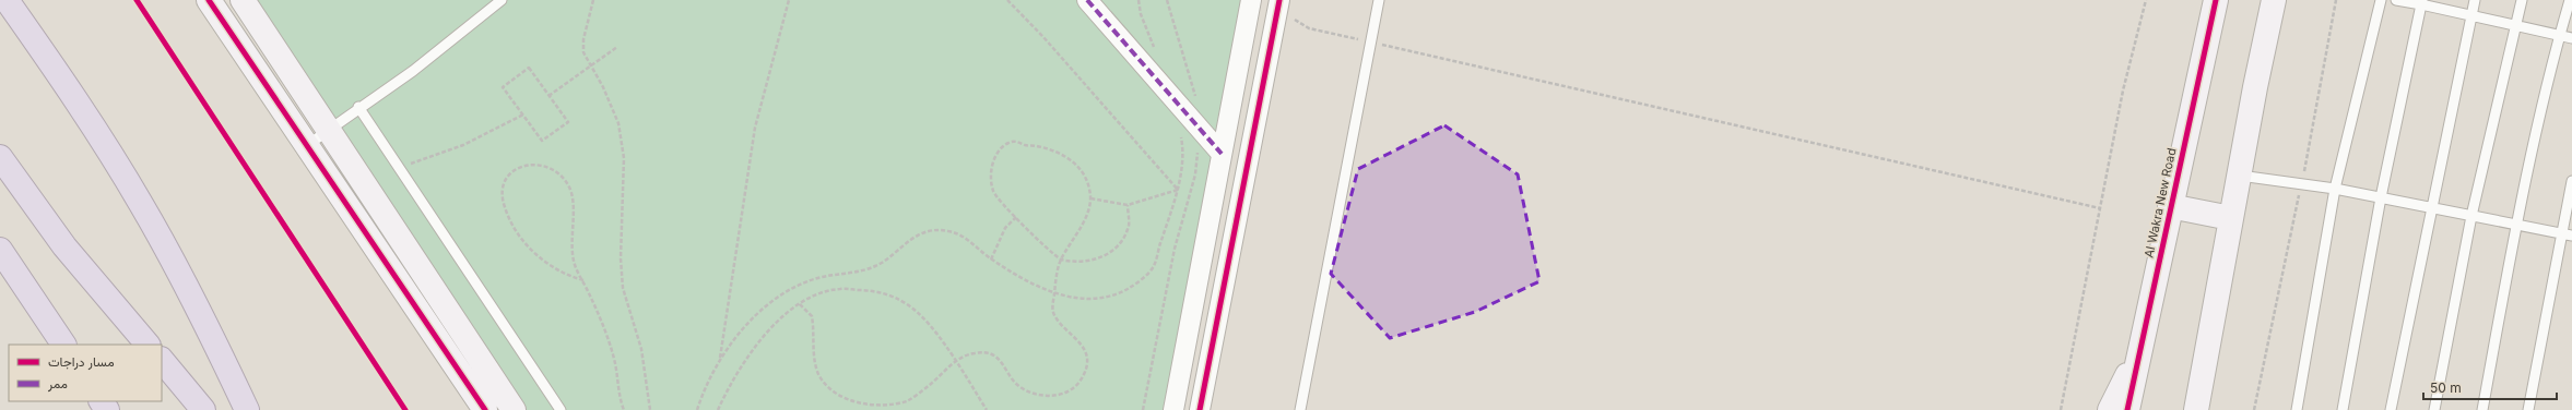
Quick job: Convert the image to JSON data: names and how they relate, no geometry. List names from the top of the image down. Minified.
{"streets":{"street":["Al Wakra New Road"]},"legend":["مسار دراجات","ممر"],"scale_bar":"50 m"}
